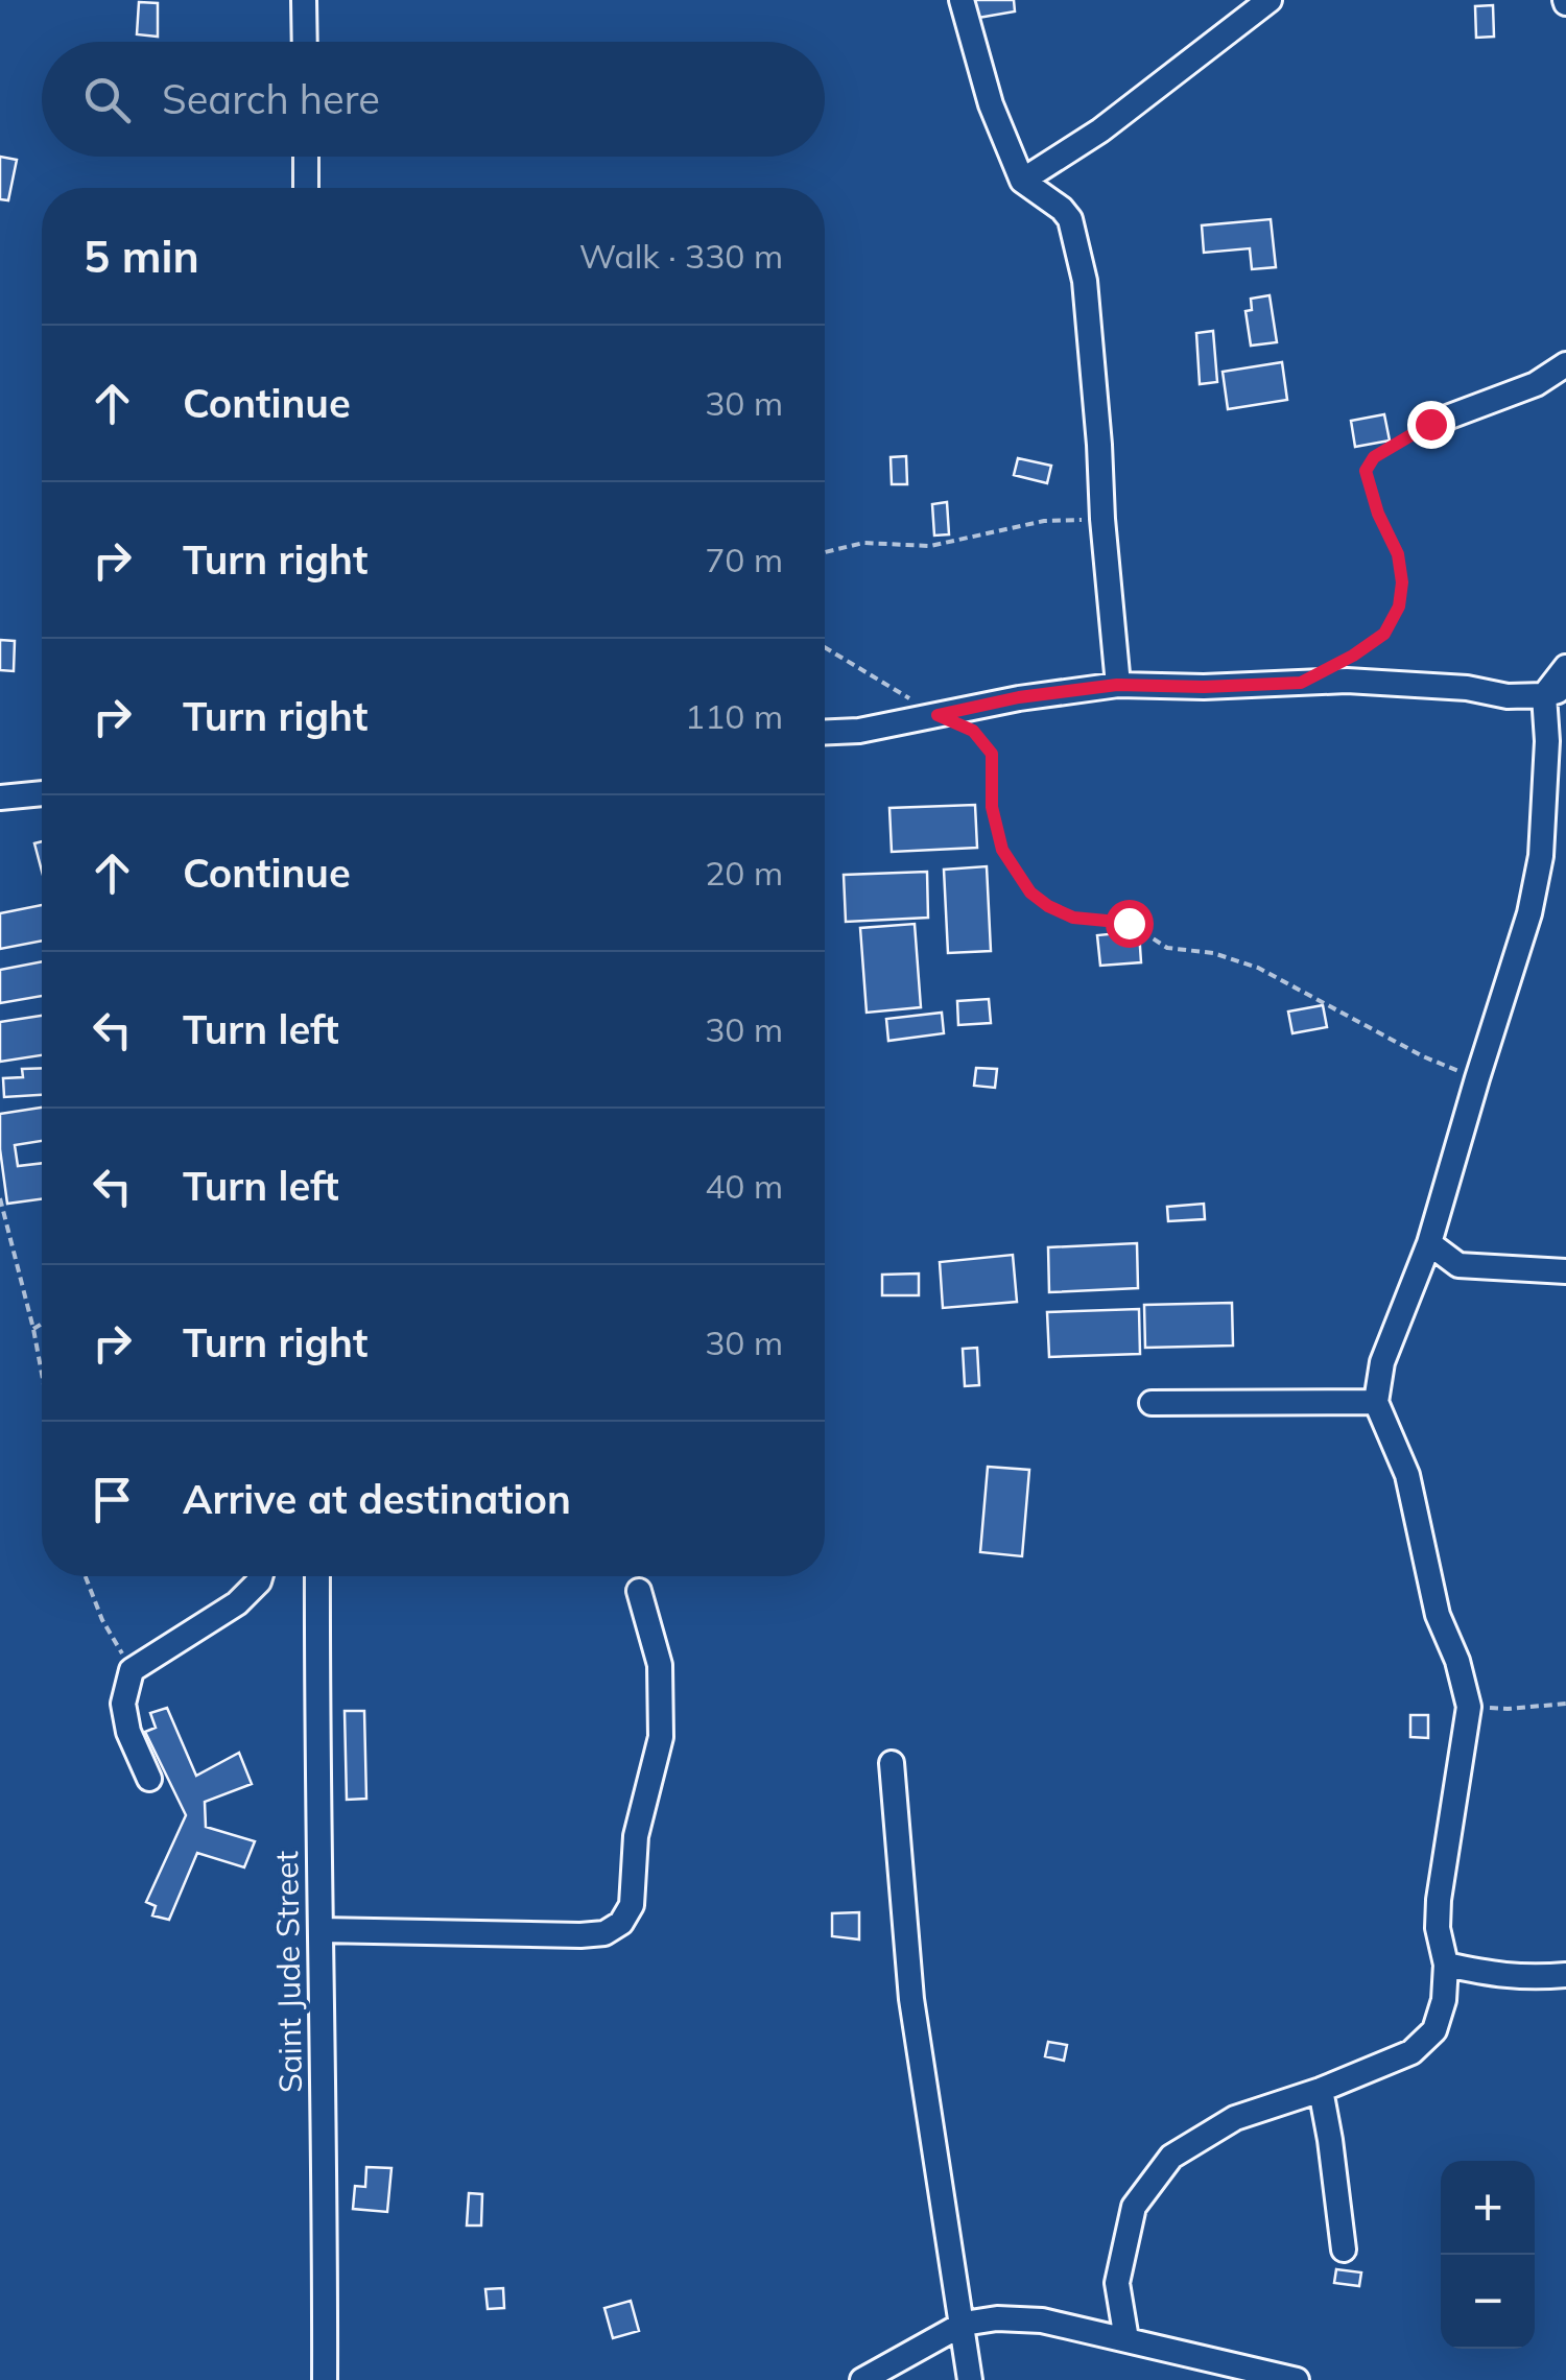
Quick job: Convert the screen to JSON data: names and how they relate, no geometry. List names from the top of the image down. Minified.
{"streets":{"street":["Saint Jude Street"]},"page":{"search":"Search here","heading":["5 min","Walk · 330 m"],"list":[["Continue","30 m"],["Turn right","70 m"],["Turn right","110 m"],["Continue","20 m"],["Turn left","30 m"],["Turn left","40 m"],["Turn right","30 m"],"Arrive at destination"],"map_buttons":["+","−"]}}
